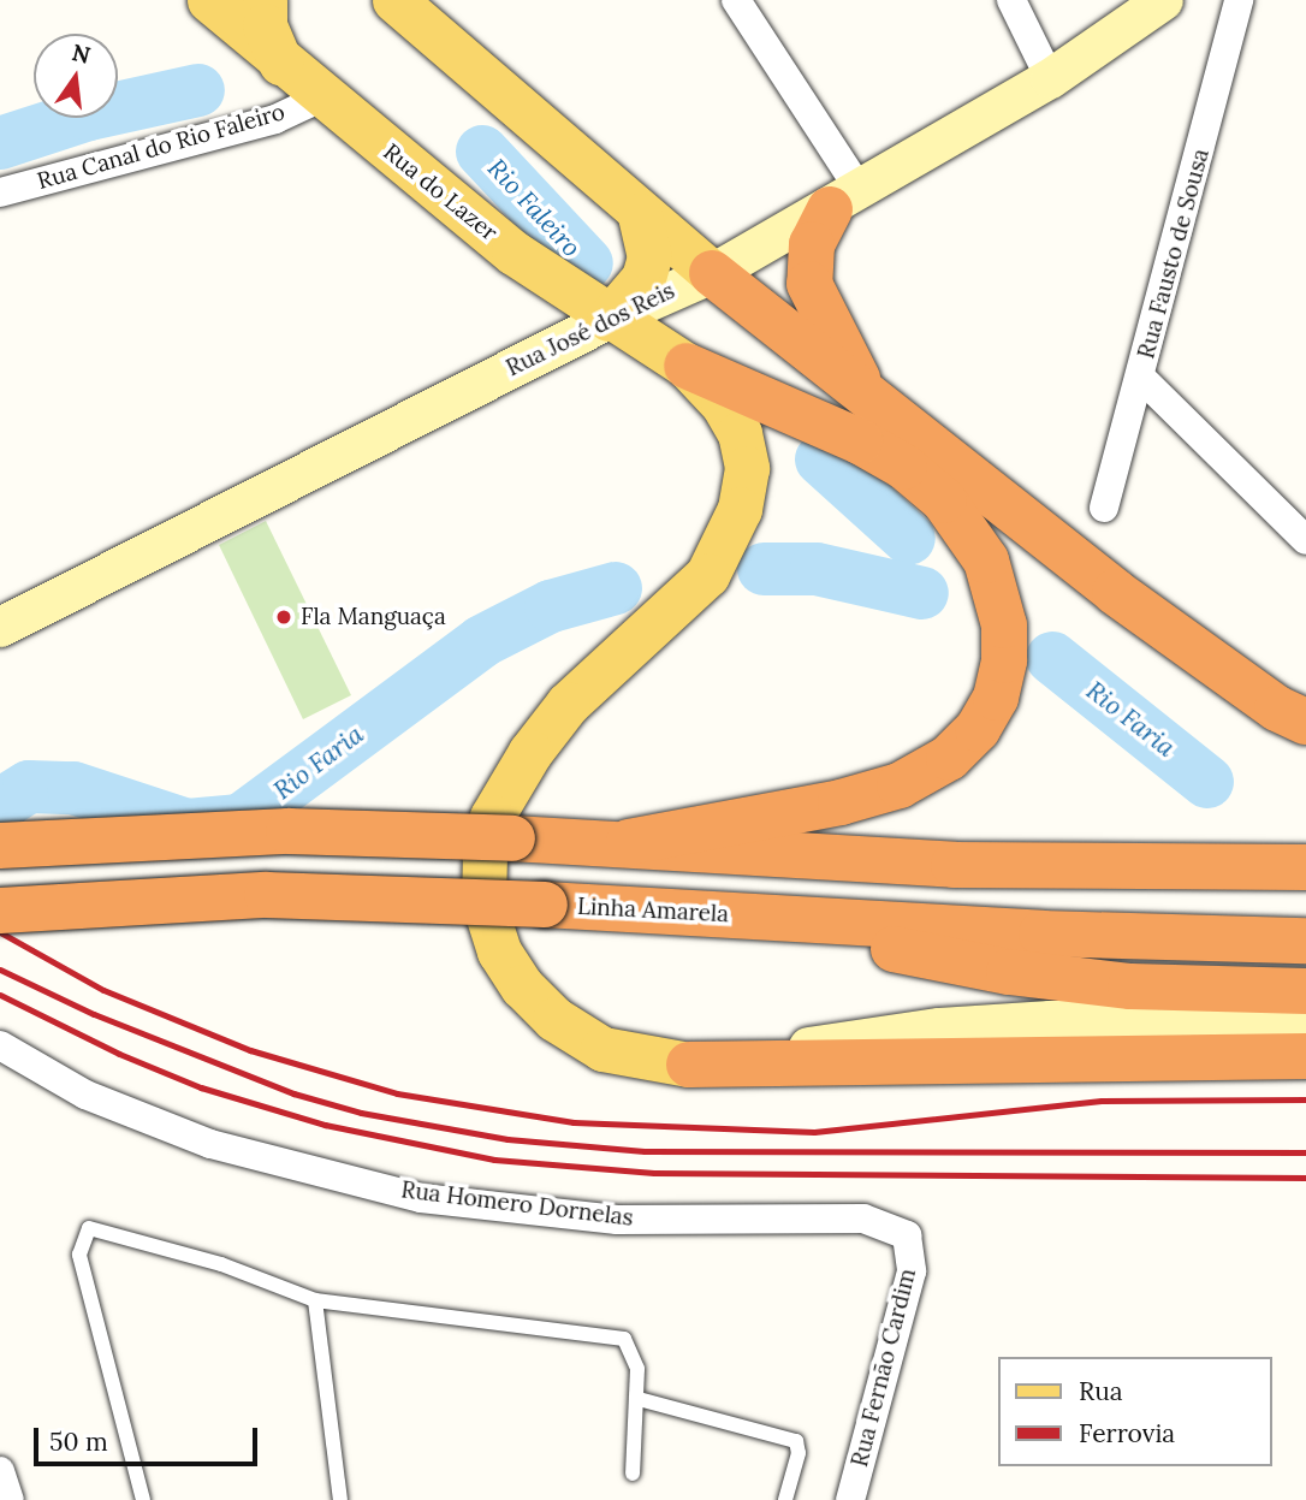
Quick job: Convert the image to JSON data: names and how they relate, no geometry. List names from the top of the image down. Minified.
{"streets":{"highway":["Linha Amarela"],"main road":["Rua do Lazer"],"street":["Rua Canal do Rio Faleiro","Rua Fausto de Sousa","Rua José dos Reis","Rua Homero Dornelas","Rua Fernão Cardim"]},"crossings":[["Rua Canal do Rio Faleiro","Rua do Lazer"],["Rua do Lazer","Rua José dos Reis"],["Rua Homero Dornelas","Rua Fernão Cardim"]],"water":["Rio Faleiro","Rio Faria"],"places":["Fla Manguaça"],"legend":["Rua","Ferrovia"],"scale_bar":"50 m","north":"top"}
